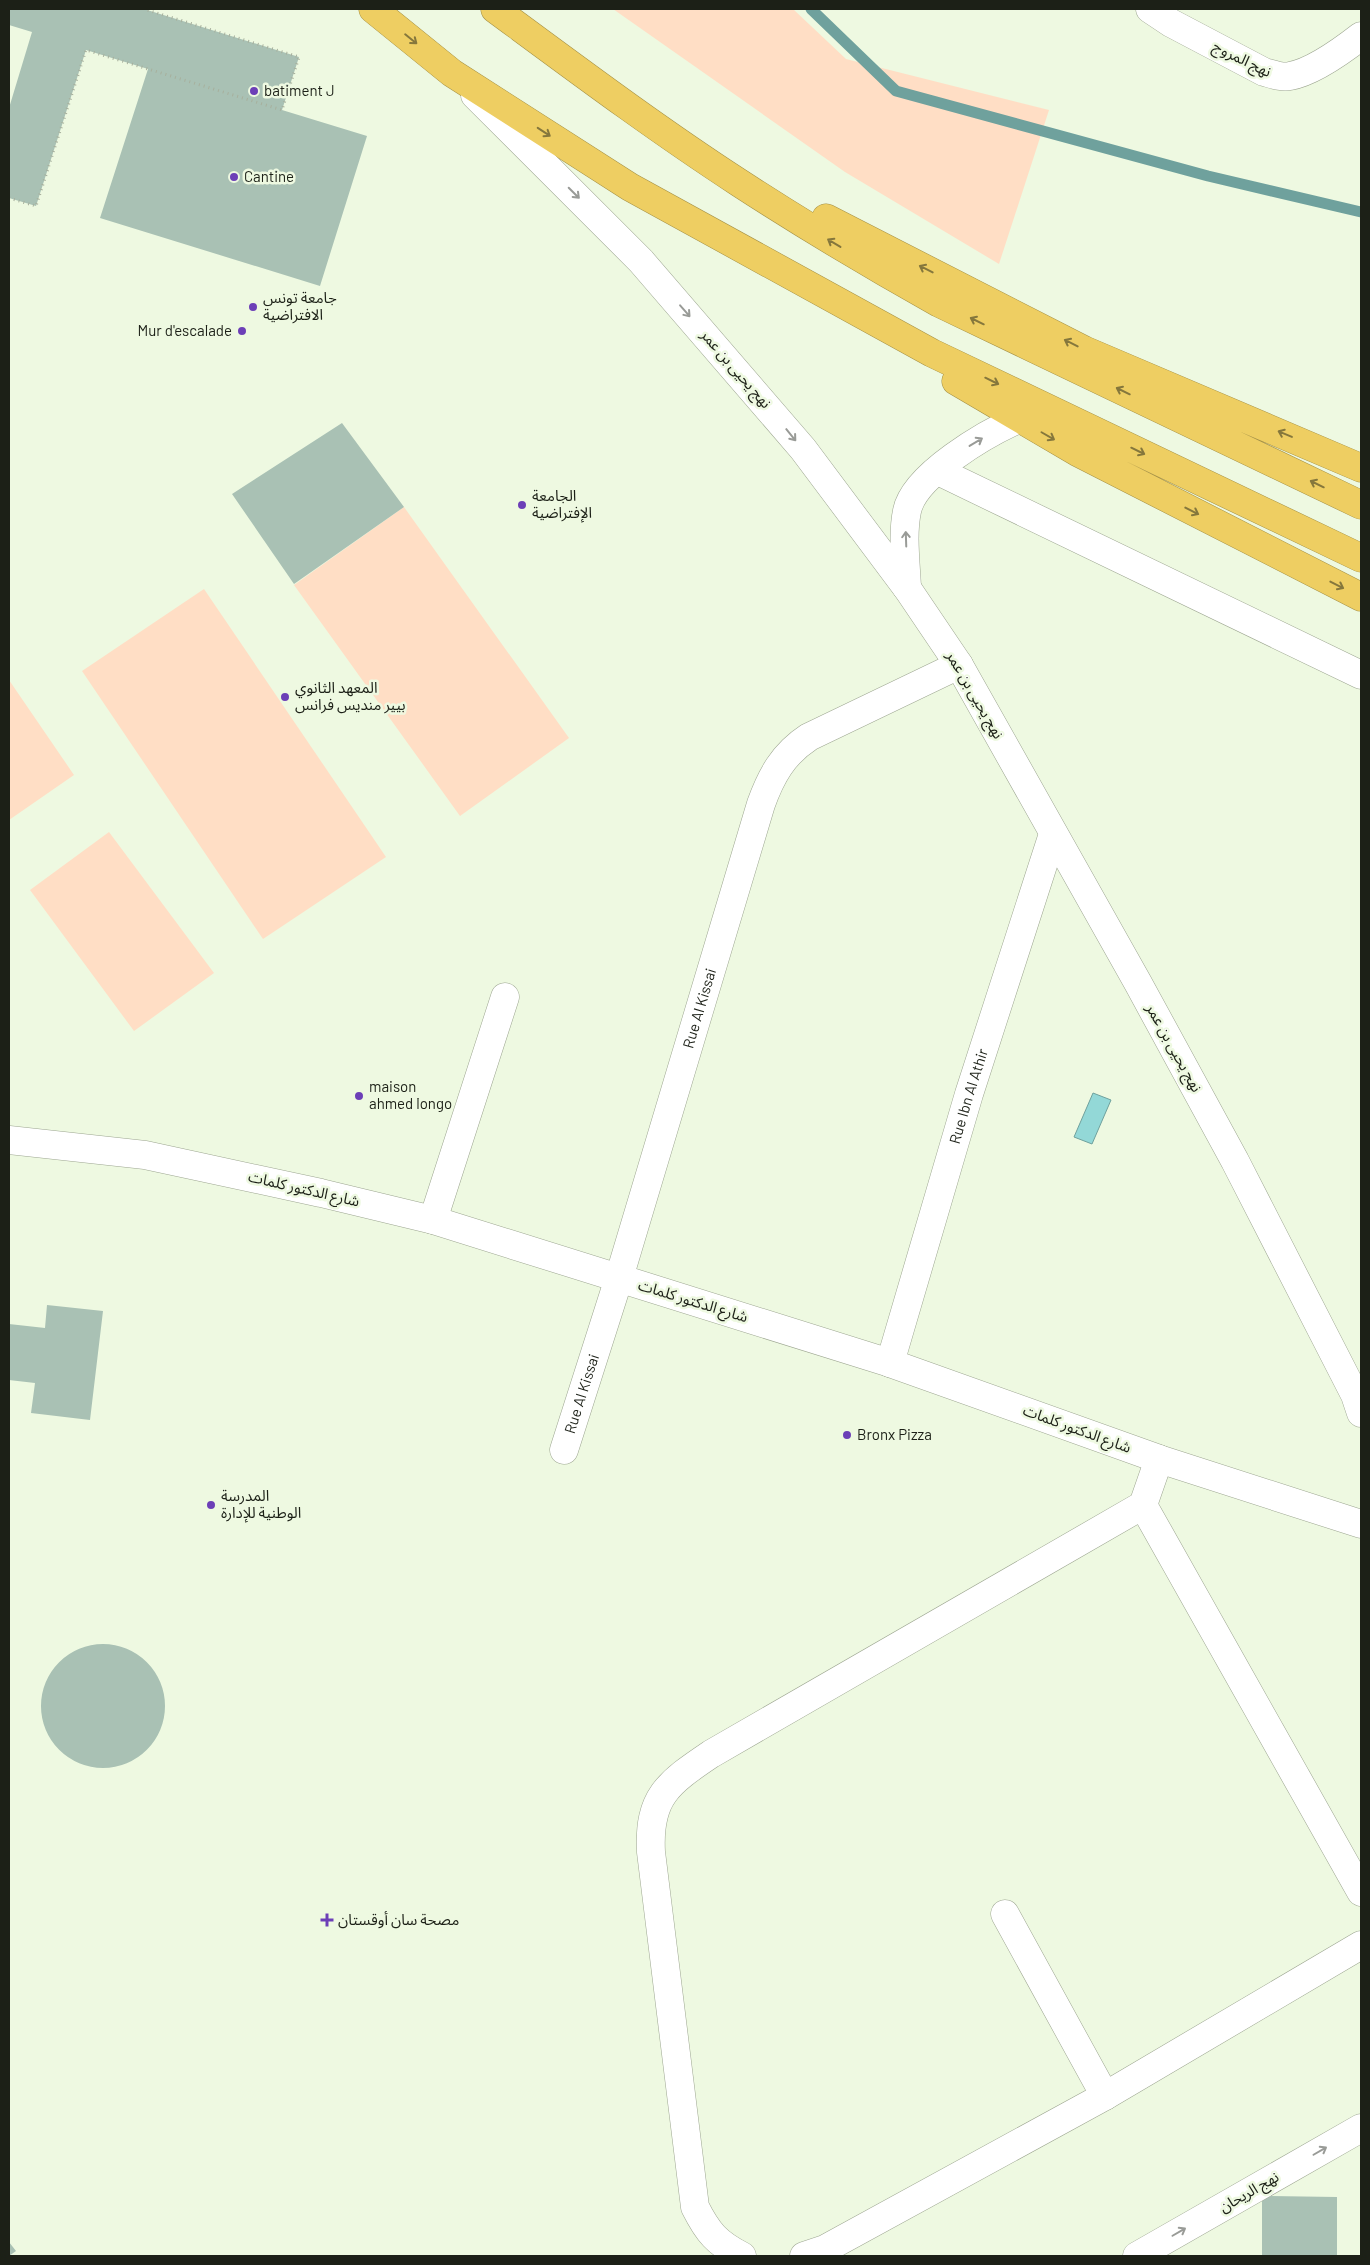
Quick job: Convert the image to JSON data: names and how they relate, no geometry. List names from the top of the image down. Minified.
{"streets":{"street":["نهج المروج","نهج يحيى بن عمر","Rue Al Kissai","Rue Ibn Al Athir","شارع الدكتور كلمات","نهج الريحان"]},"crossings":[["نهج يحيى بن عمر","Rue Al Kissai"],["نهج يحيى بن عمر","Rue Ibn Al Athir"],["Rue Al Kissai","شارع الدكتور كلمات"],["Rue Ibn Al Athir","شارع الدكتور كلمات"]],"one_way":["نهج يحيى بن عمر"],"places":{"other":["batiment J","Cantine","جامعة تونس الافتراضية","Mur d'escalade","الجامعة الإفتراضية","المعهد الثانوي بيير منديس فرانس","maison ahmed longo","Bronx Pizza","المدرسة الوطنية للإدارة"],"health":["مصحة سان أوقستان"]}}
